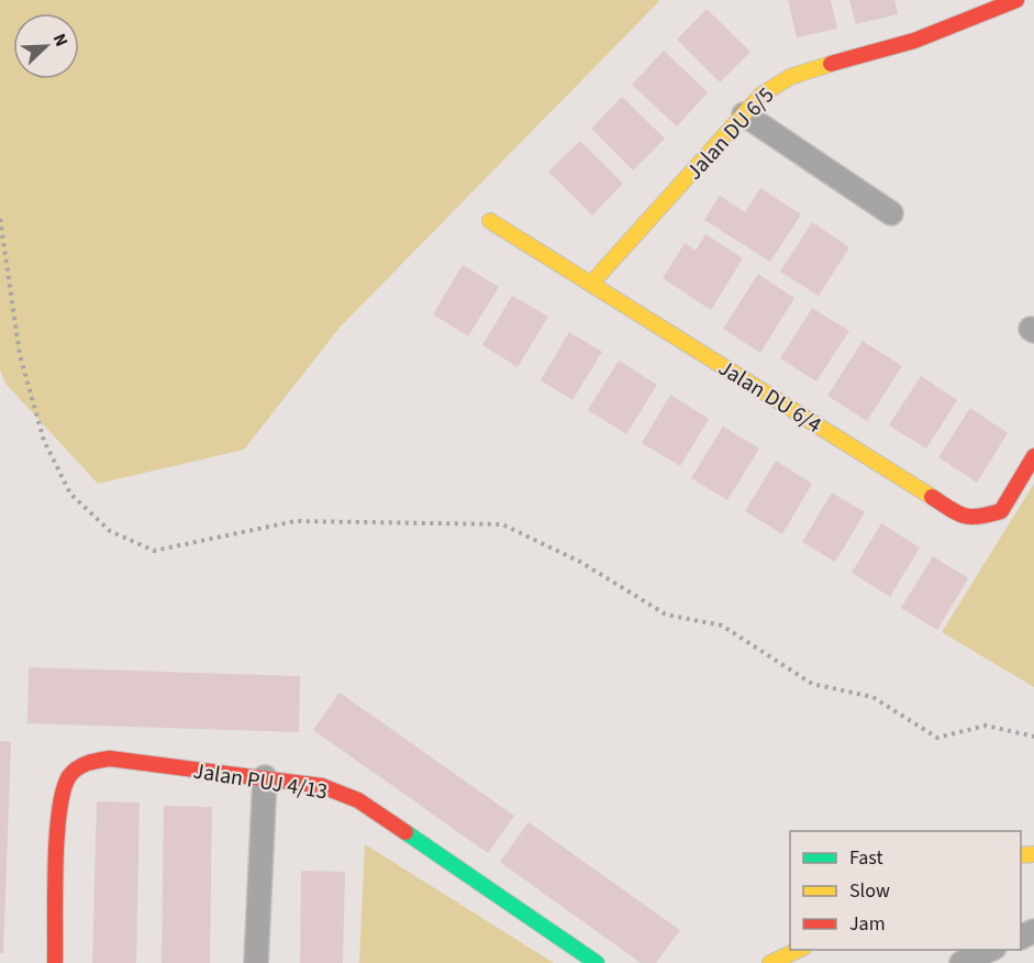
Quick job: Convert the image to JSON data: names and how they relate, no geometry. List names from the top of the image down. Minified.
{"streets":{"street":["Jalan DU 6/5","Jalan DU 6/4","Jalan PUJ 4/13"]},"crossings":[["Jalan DU 6/5","Jalan DU 6/4"]],"legend":["Fast","Slow","Jam"],"north":"top right"}
